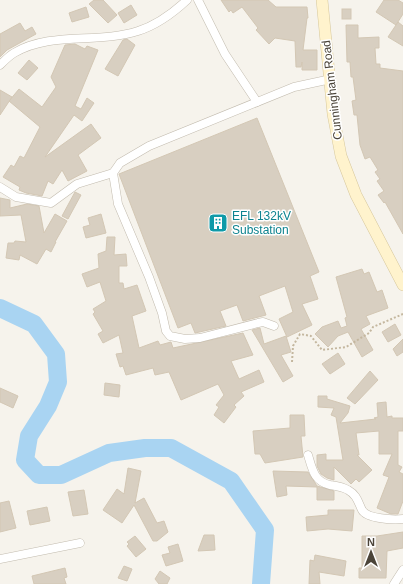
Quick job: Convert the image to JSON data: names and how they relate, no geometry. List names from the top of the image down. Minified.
{"streets":{"main road":["Cunningham Road"]},"places":{"building":["EFL 132kV Substation"]},"north":"top"}
